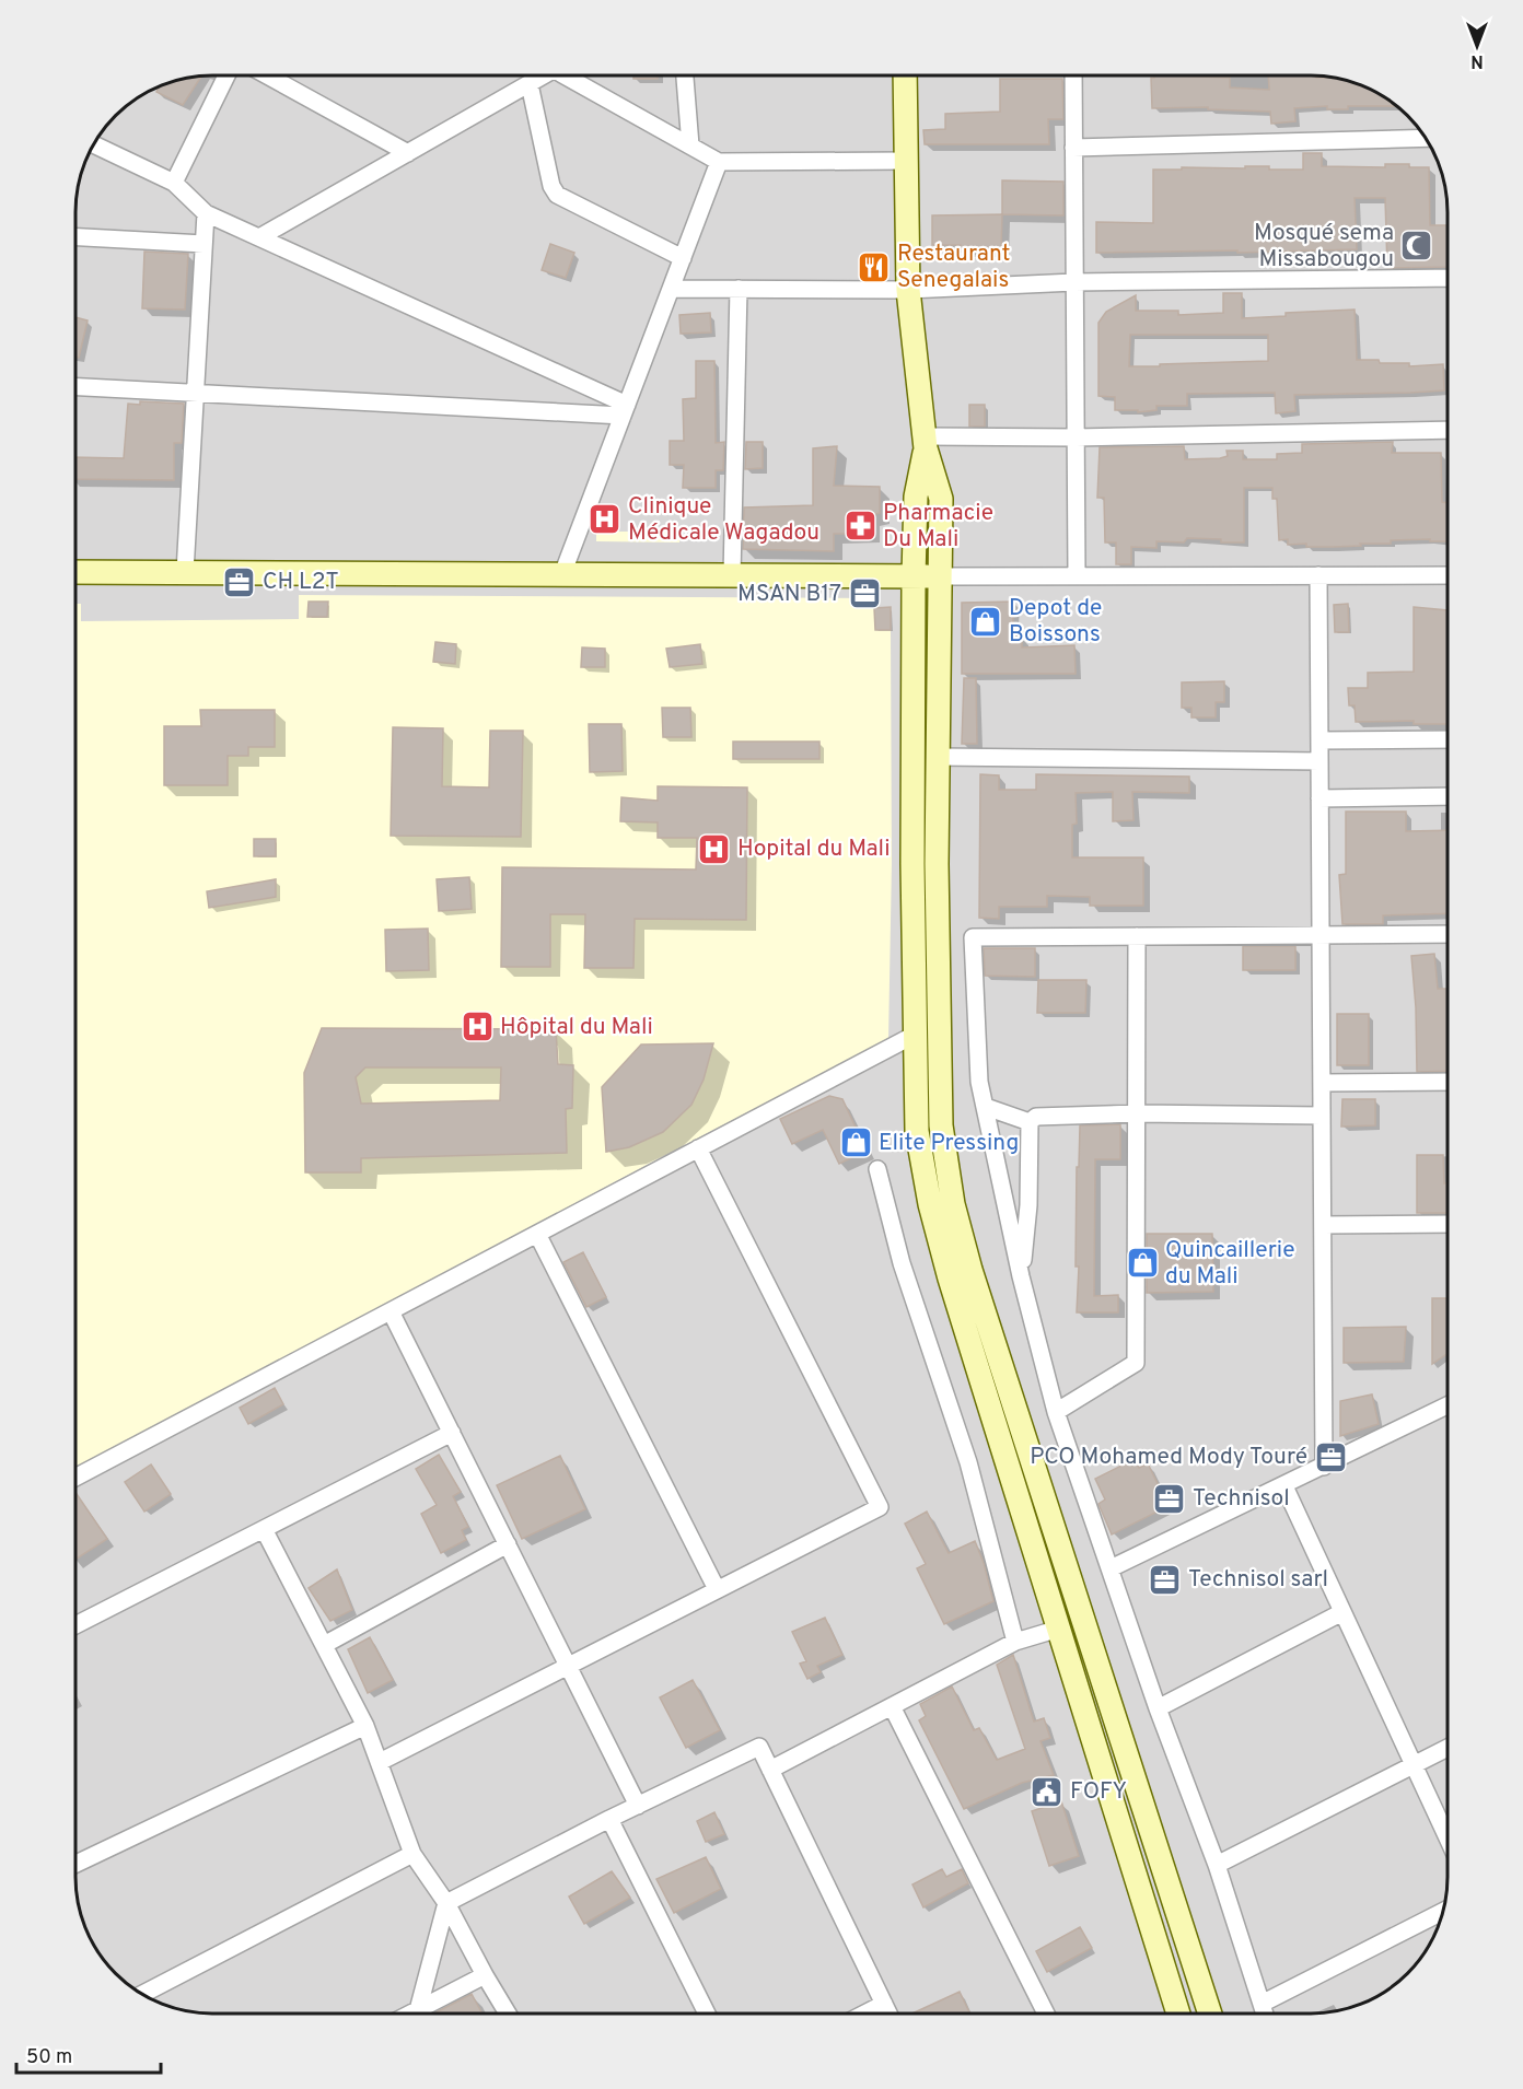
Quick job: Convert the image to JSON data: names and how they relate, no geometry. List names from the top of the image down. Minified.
{"places":{"mosque":["Mosqué sema Missabougou"],"restaurant":["Restaurant Senegalais"],"hospital":["Clinique Médicale Wagadou","Hopital du Mali","Hôpital du Mali"],"pharmacy":["Pharmacie Du Mali"],"office":["CH L2T","MSAN B17","PCO Mohamed Mody Touré","Technisol","Technisol sarl"],"shop":["Depot de Boissons","Elite Pressing","Quincaillerie du Mali"],"public building":["FOFY"]},"scale_bar":"50 m","north":"bottom"}
